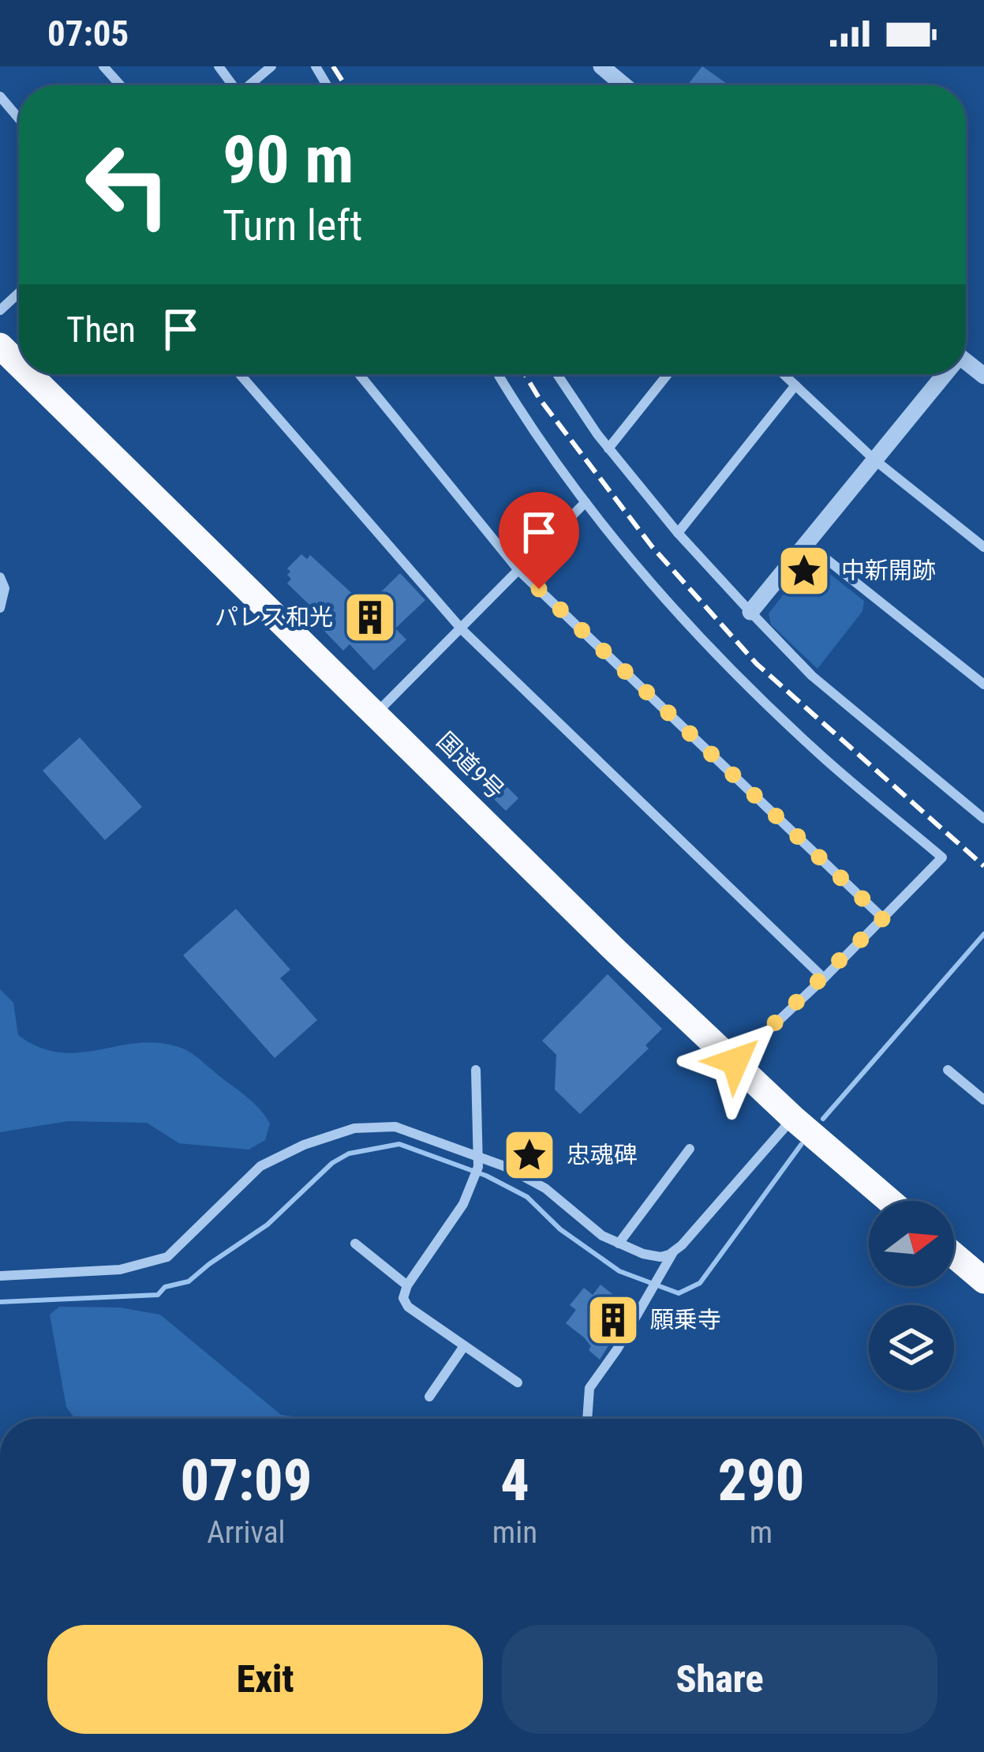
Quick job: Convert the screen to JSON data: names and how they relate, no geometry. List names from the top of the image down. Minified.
{"streets":{"highway":["国道9号"]},"places":{"place":["中新開跡","忠魂碑"],"building":["パレス和光","願乗寺"]},"north":"right","page":{"status":"07:05","turn":["90 m","Turn left"],"then":"Then","eta":["07:09","Arrival","4","min","290","m"],"buttons":["Exit","Share"]}}
